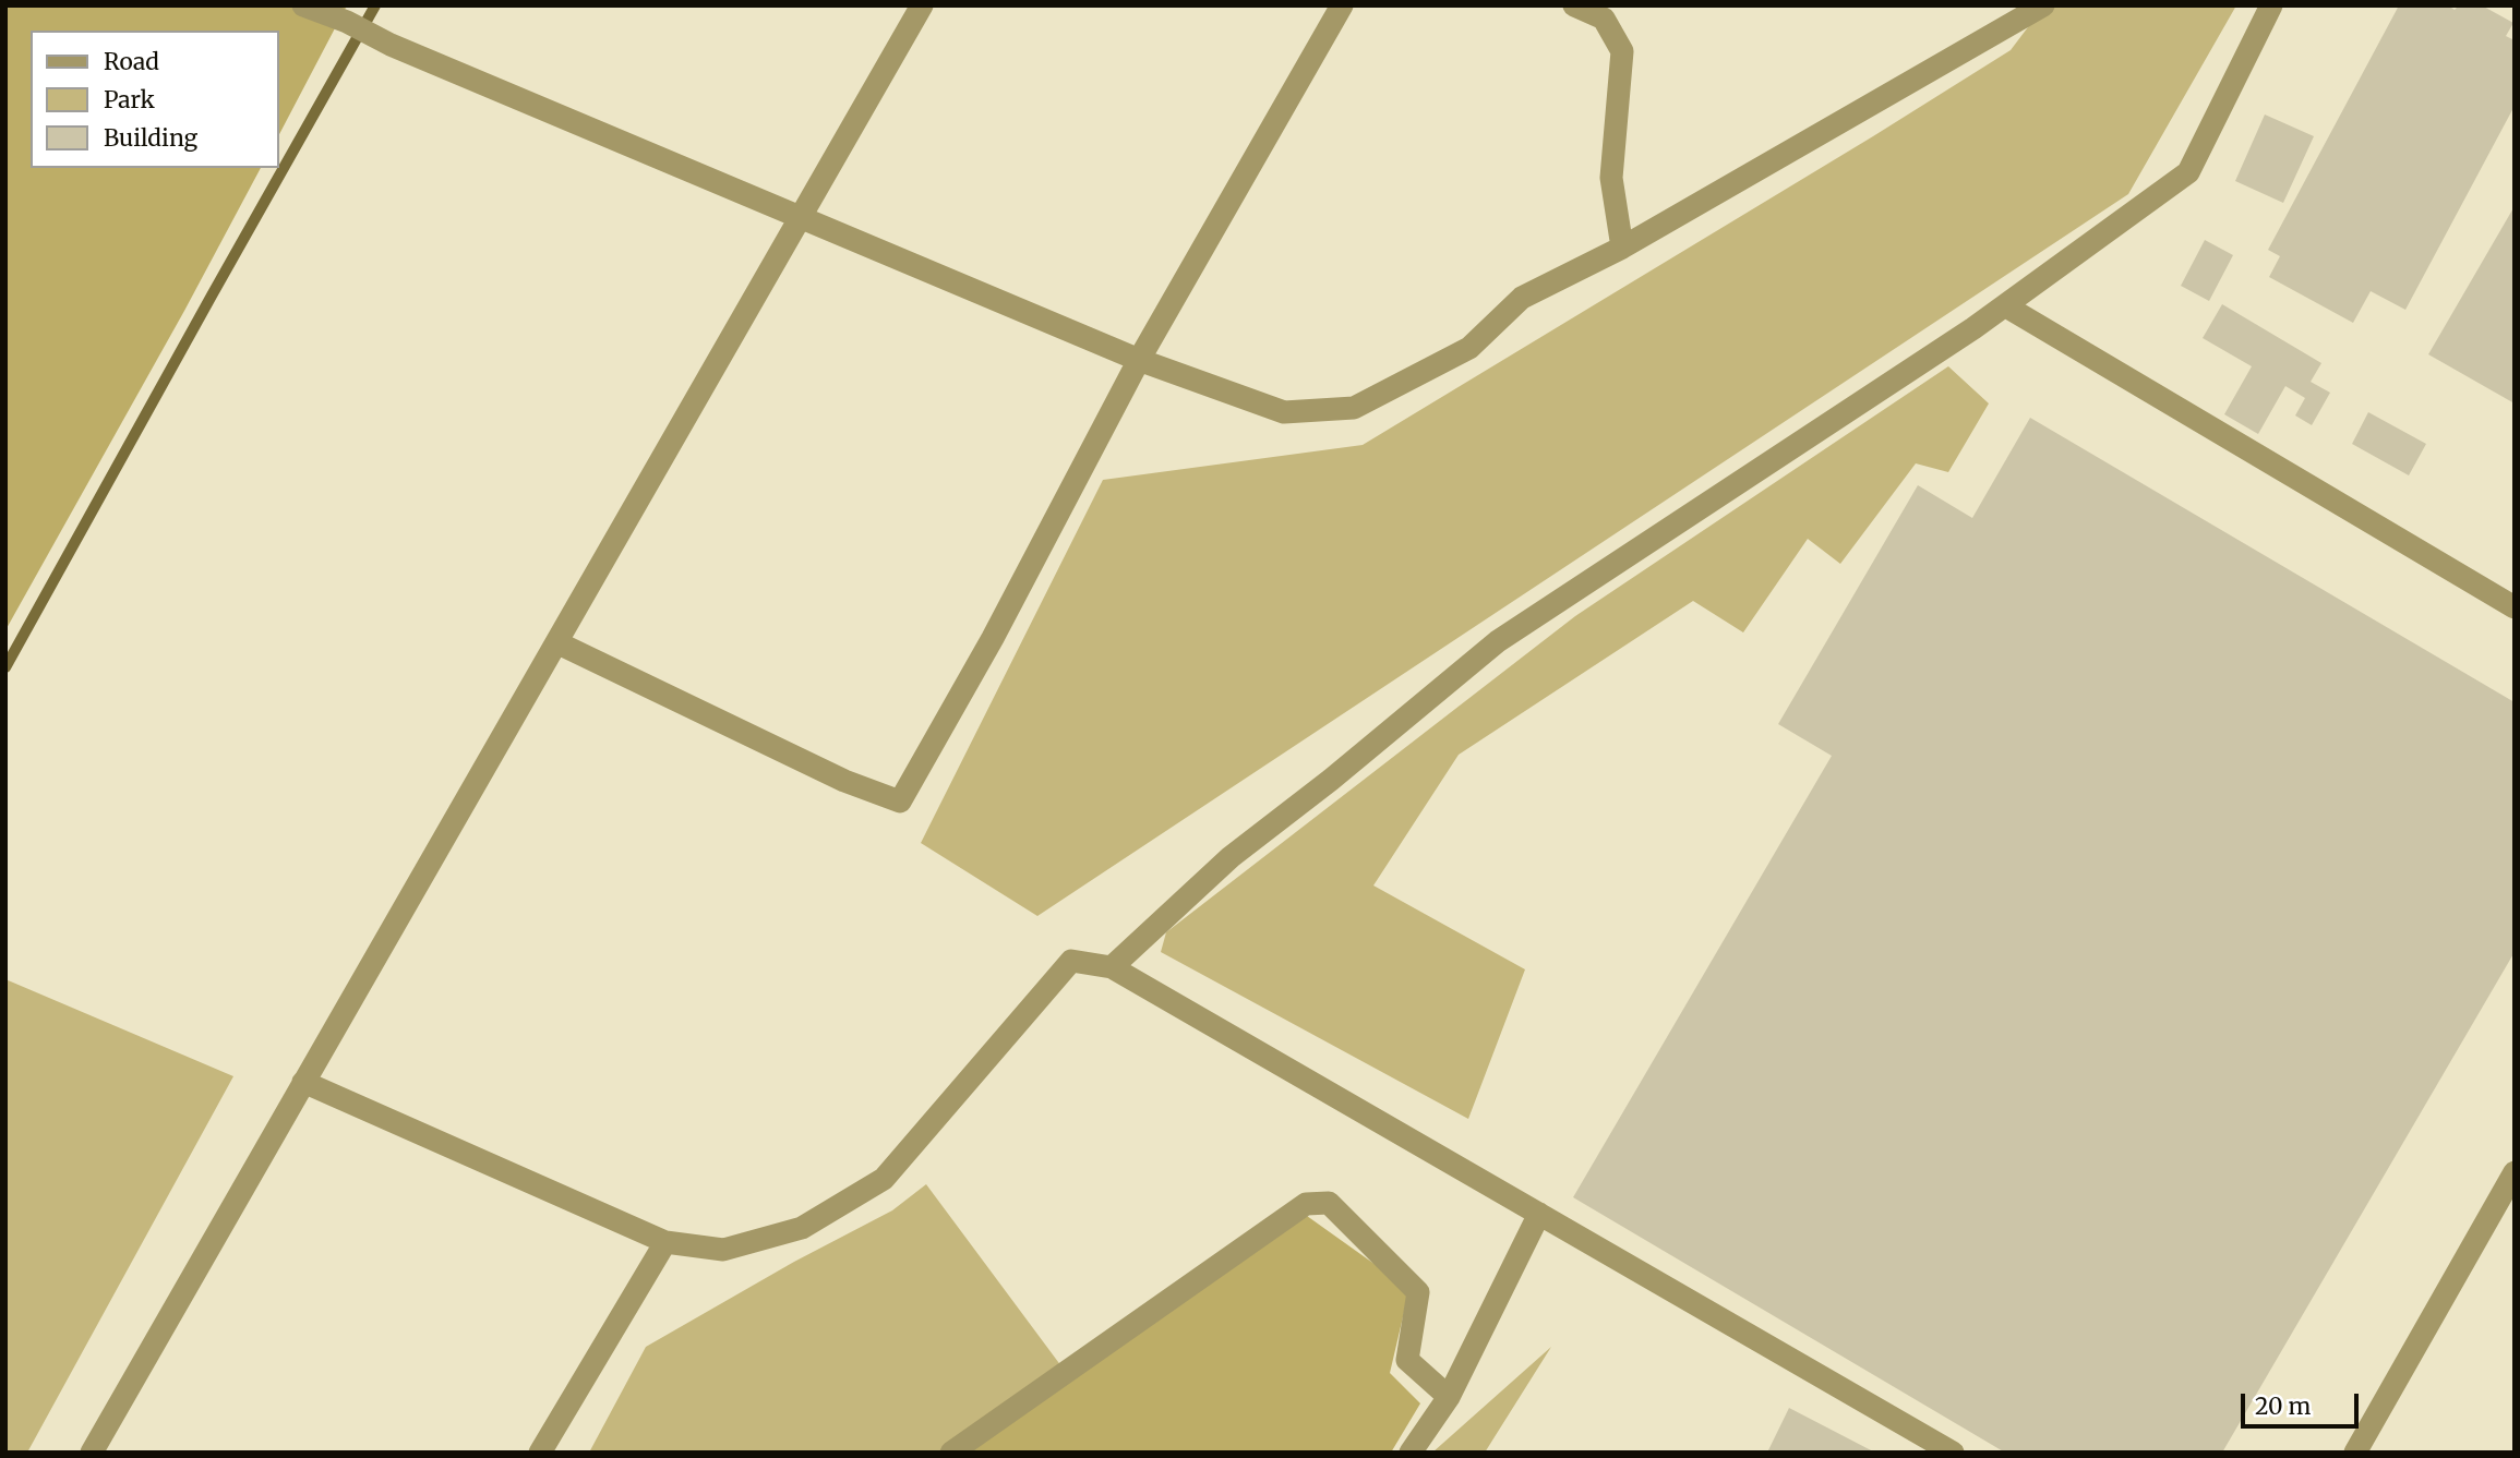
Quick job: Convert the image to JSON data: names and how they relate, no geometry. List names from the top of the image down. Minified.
{"legend":["Road","Park","Building"],"scale_bar":"20 m"}
